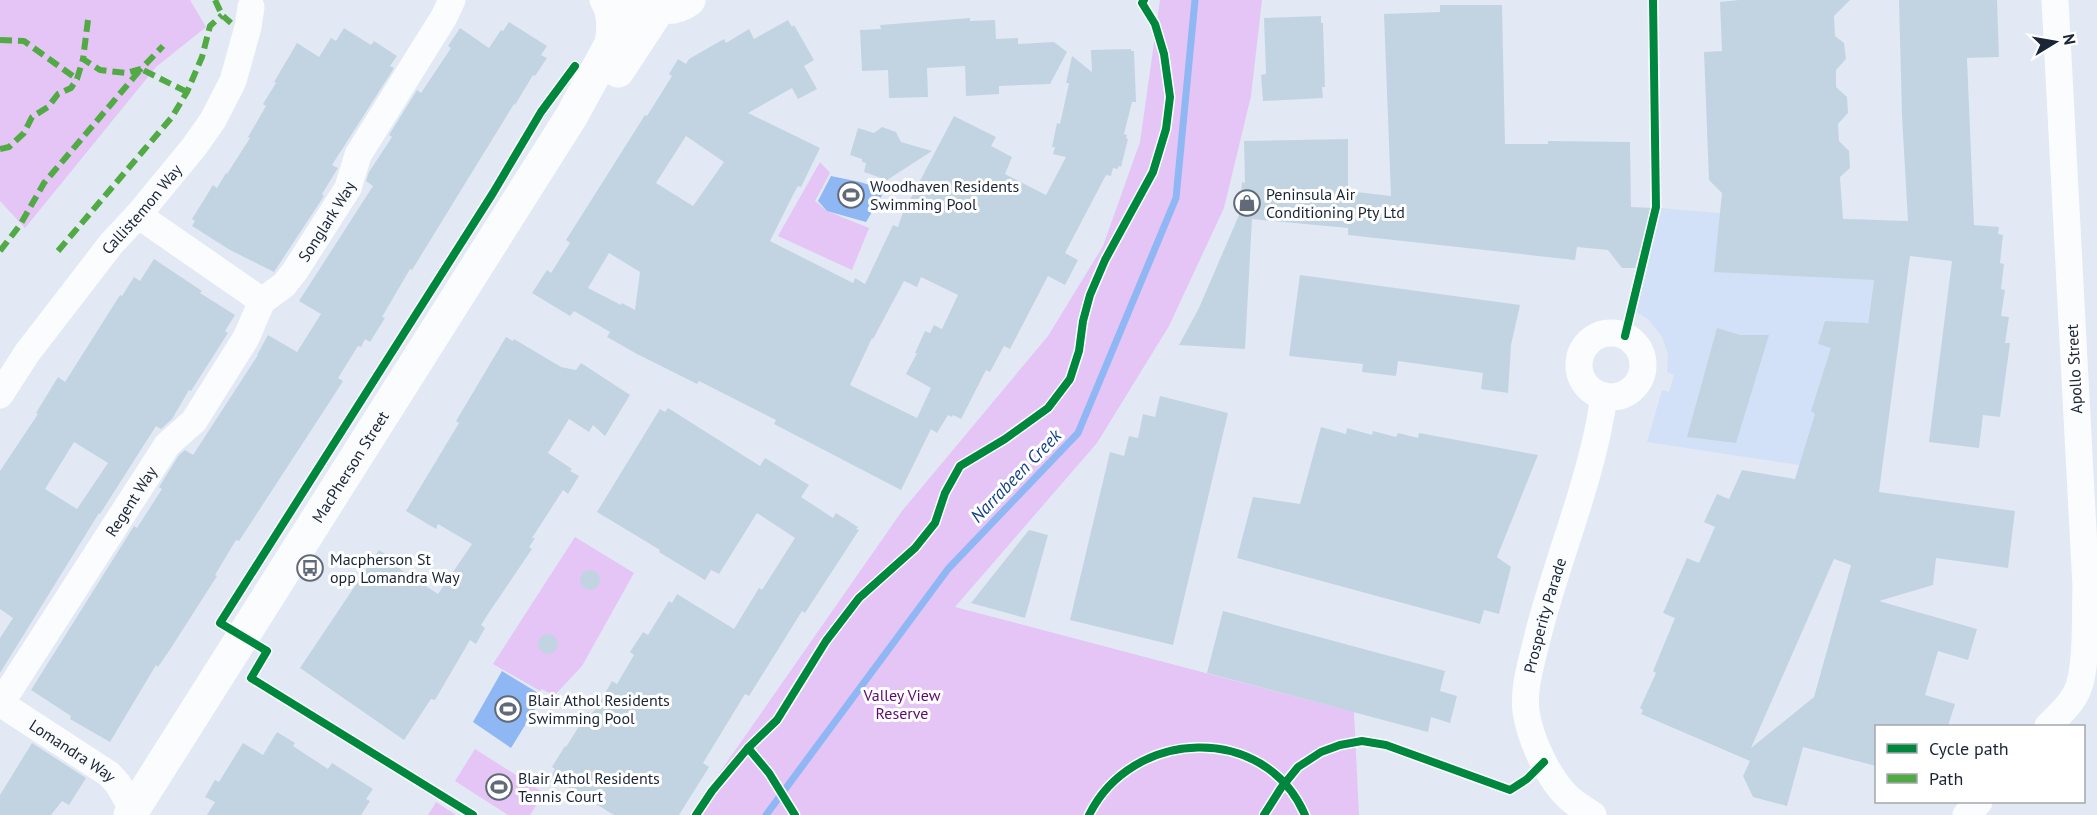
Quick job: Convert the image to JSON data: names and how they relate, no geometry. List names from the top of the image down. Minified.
{"streets":{"street":["Callistemon Way","Songlark Way","Apollo Street","MacPherson Street","Regent Way","Prosperity Parade","Lomandra Way"]},"crossings":[["Songlark Way","Regent Way"],["MacPherson Street","Lomandra Way"],["Regent Way","Lomandra Way"]],"water":["Narrabeen Creek"],"parks":["Valley View Reserve"],"places":{"sports":["Woodhaven Residents Swimming Pool","Blair Athol Residents Swimming Pool","Blair Athol Residents Tennis Court"],"shop":["Peninsula Air Conditioning Pty Ltd"],"bus stop":["Macpherson St opp Lomandra Way"]},"legend":["Cycle path","Path"],"north":"right"}
